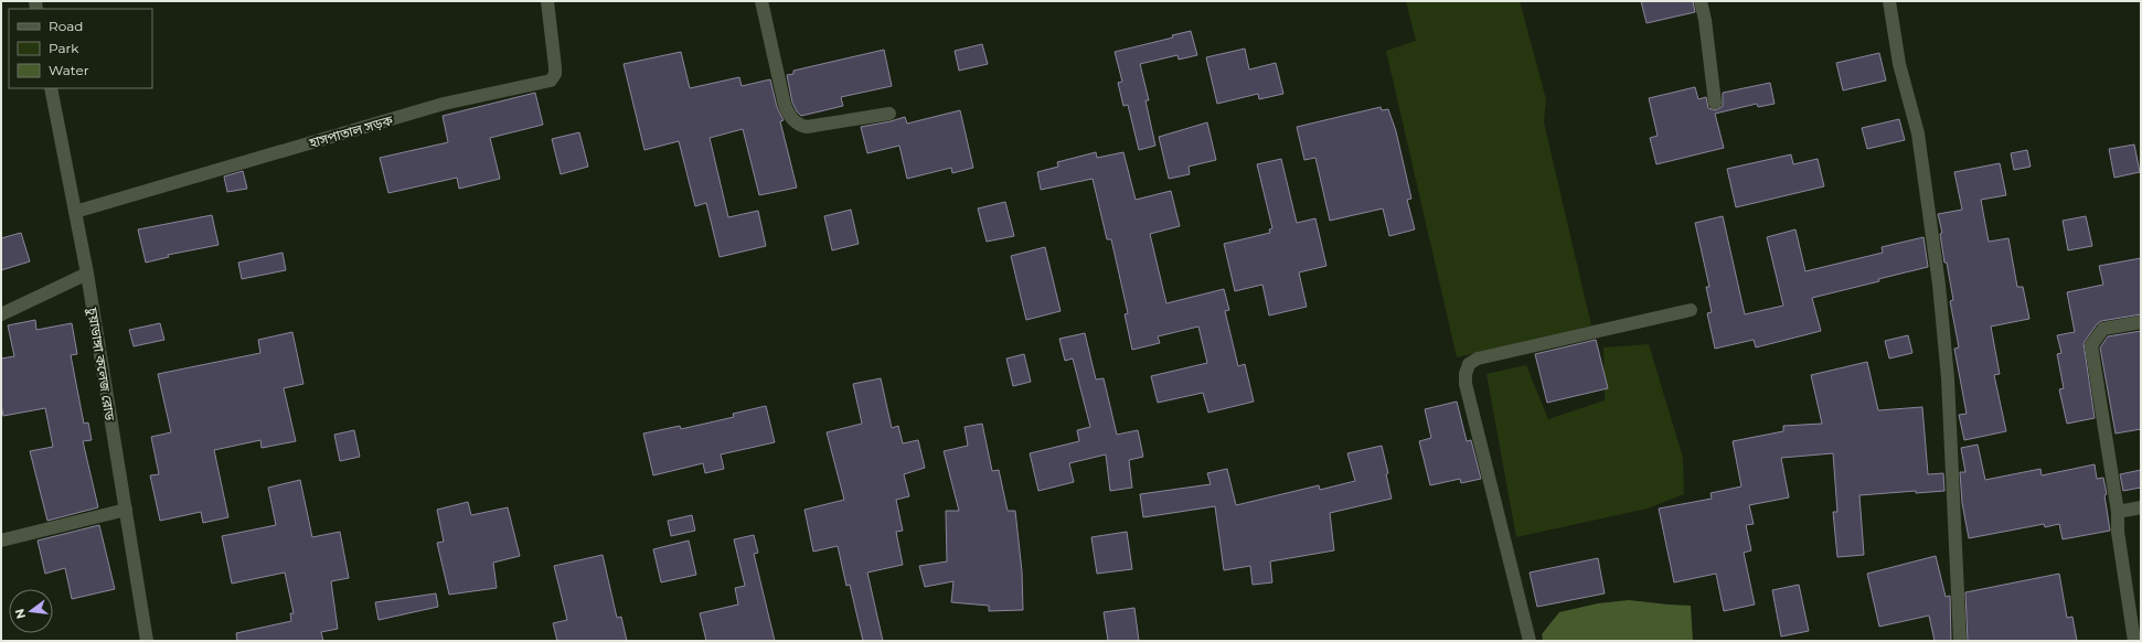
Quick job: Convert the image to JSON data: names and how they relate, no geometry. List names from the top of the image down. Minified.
{"streets":{"street":["হাসপাতাল সড়ক","চুয়াডাঙ্গা কলেজ রোড"]},"crossings":[["হাসপাতাল সড়ক","চুয়াডাঙ্গা কলেজ রোড"]],"legend":["Road","Park","Water"],"north":"left"}
